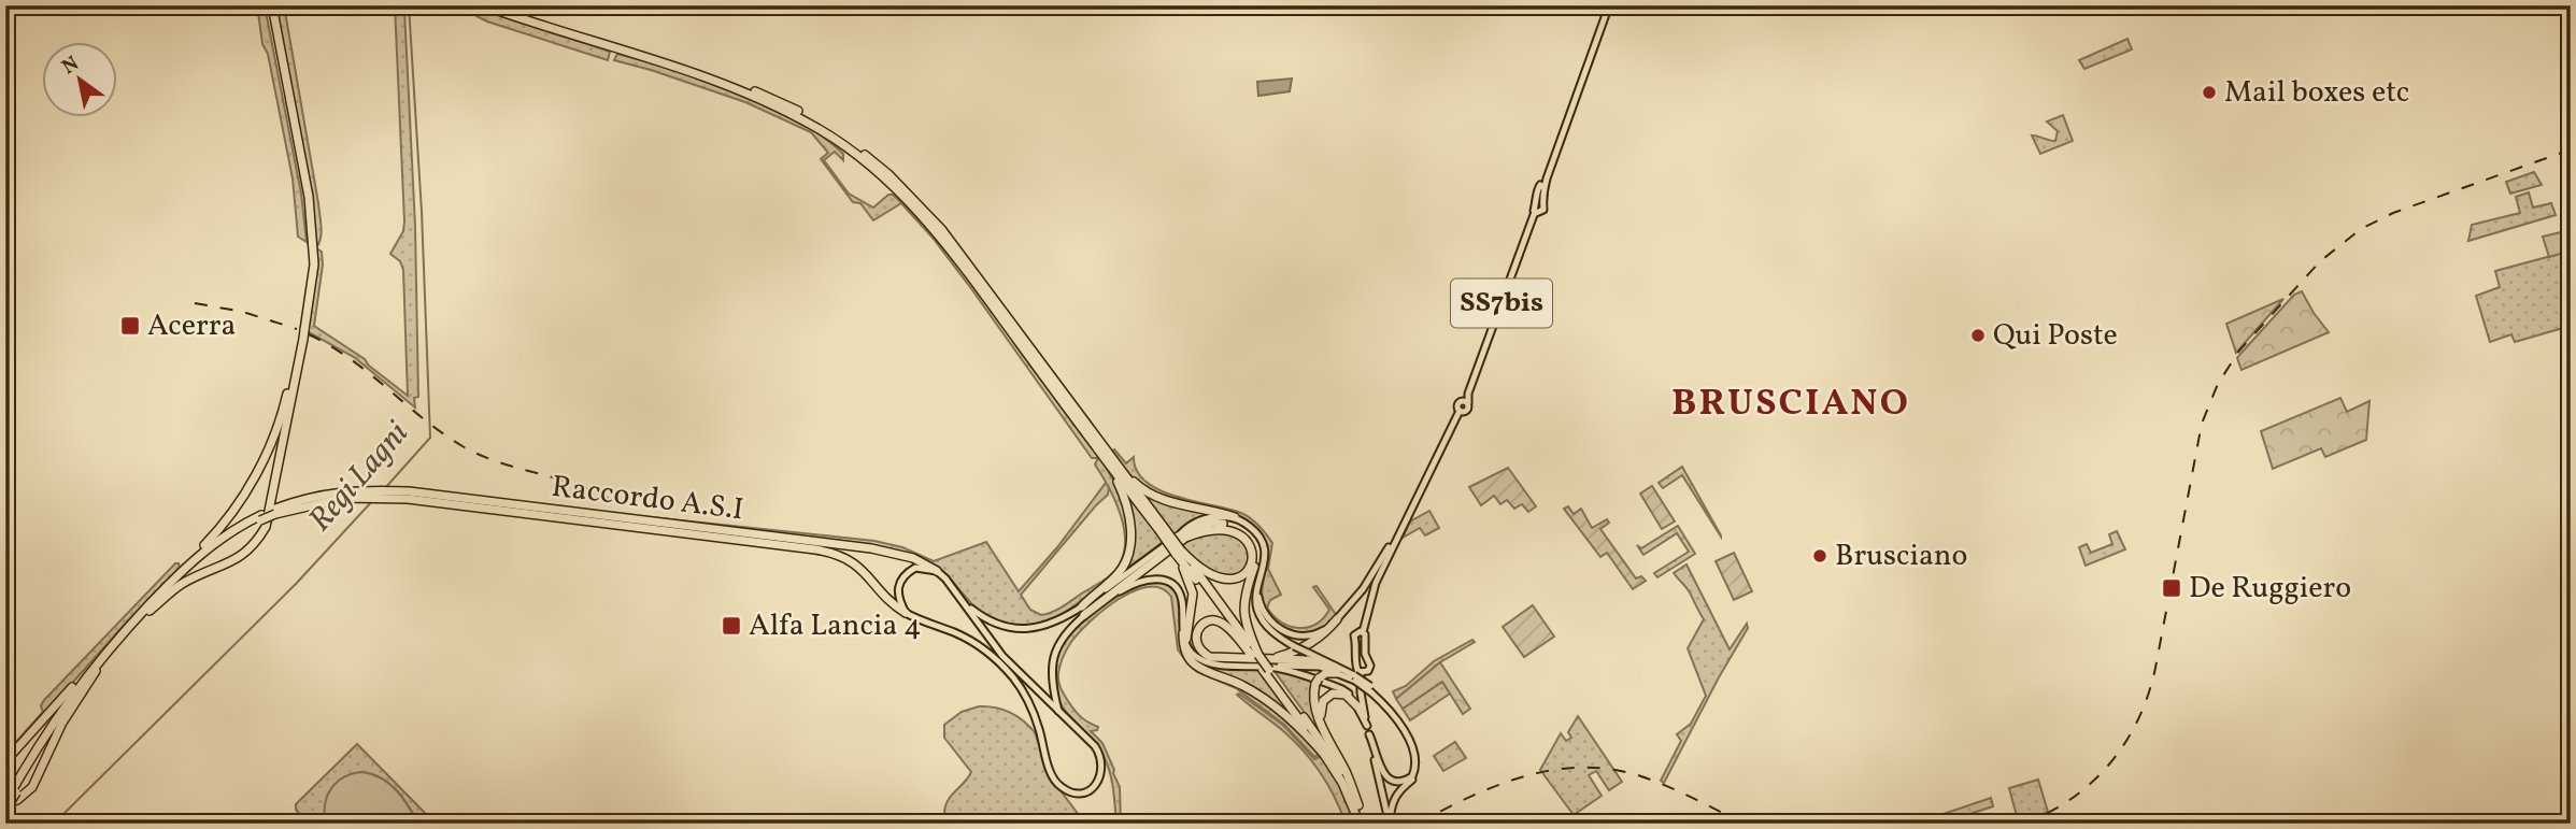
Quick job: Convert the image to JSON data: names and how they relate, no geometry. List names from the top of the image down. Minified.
{"streets":{"highway":["Raccordo A.S.I"],"main road":["SS7bis"]},"districts":["BRUSCIANO"],"water":["Regi Lagni"],"places":{"other":["Mail boxes etc","Qui Poste","Brusciano"],"transit":["Acerra","De Ruggiero","Alfa Lancia 4"]},"north":"top left"}
